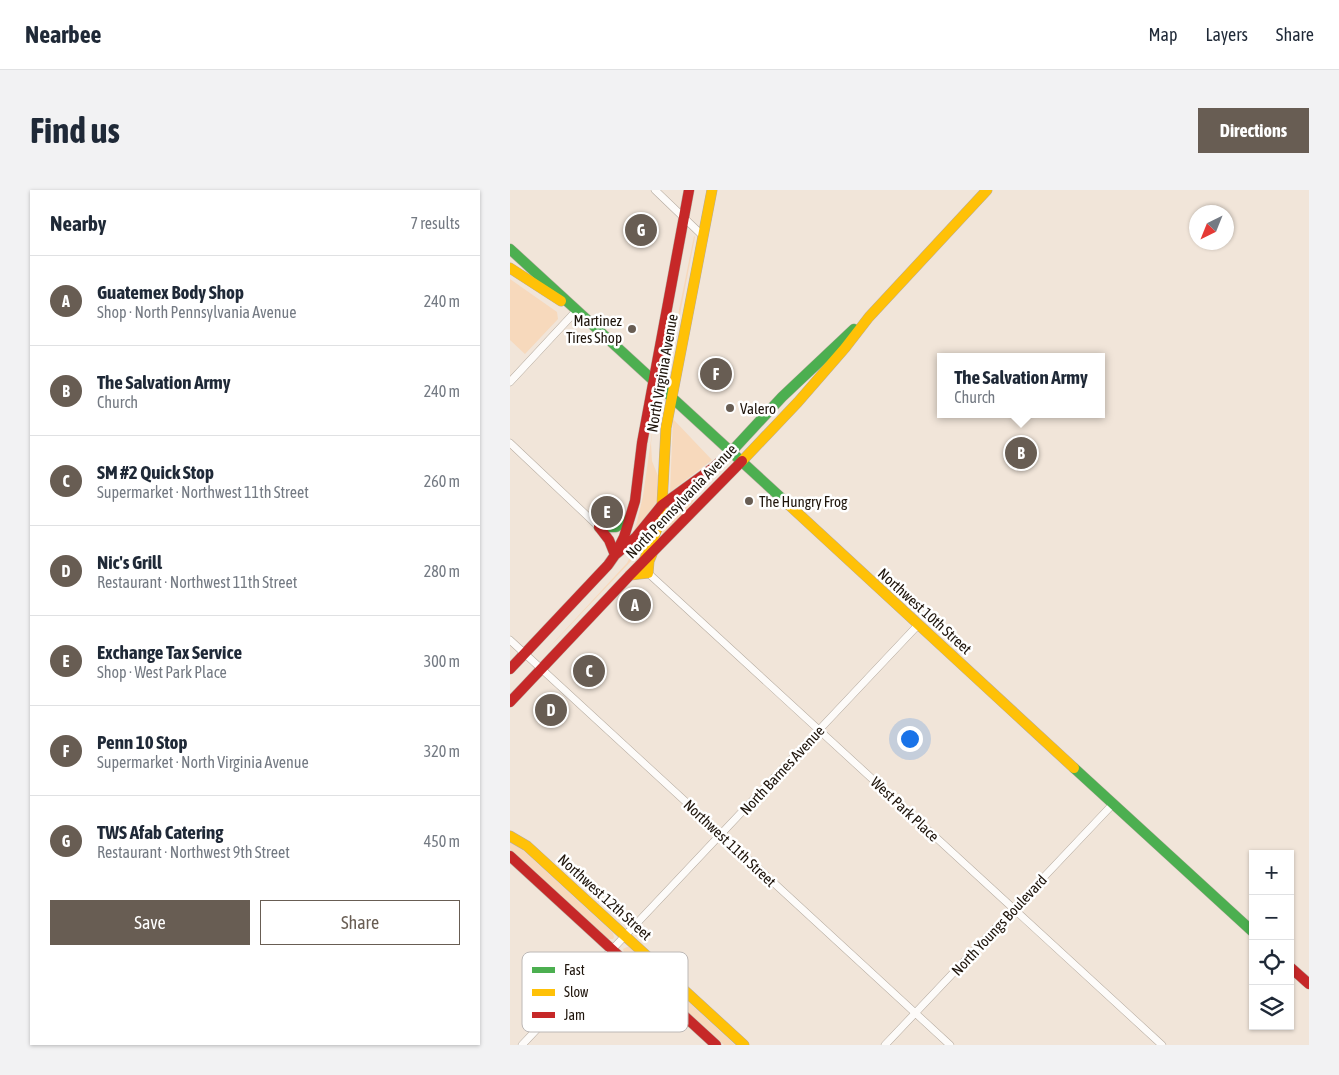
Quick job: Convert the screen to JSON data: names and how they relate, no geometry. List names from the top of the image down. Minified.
{"streets":{"main road":["North Virginia Avenue","North Pennsylvania Avenue","Northwest 10th Street","Northwest 12th Street"],"street":["North Barnes Avenue","West Park Place","Northwest 11th Street","North Youngs Boulevard"]},"crossings":[["North Virginia Avenue","North Pennsylvania Avenue"],["North Virginia Avenue","Northwest 10th Street"],["North Pennsylvania Avenue","Northwest 10th Street"],["North Pennsylvania Avenue","Northwest 11th Street"],["Northwest 10th Street","North Barnes Avenue"],["Northwest 10th Street","North Youngs Boulevard"],["North Barnes Avenue","West Park Place"],["North Barnes Avenue","Northwest 11th Street"],["North Barnes Avenue","Northwest 12th Street"],["West Park Place","North Youngs Boulevard"],["Northwest 11th Street","North Youngs Boulevard"]],"places":["Martinez Tires Shop","Valero","The Hungry Frog"],"legend":["Fast","Slow","Jam"],"north":"bottom left","page":{"header":"Nearbee","nav":["Map","Layers","Share"],"buttons":["Directions",["Save","Share"]],"title":"Find us","heading":["Nearby","7 results"],"pins":["G","F","B","E","A","C","D"],"list":[{"mark":"A","name":"Guatemex Body Shop","note":"Shop · North Pennsylvania Avenue","value":"240 m"},{"mark":"B","name":"The Salvation Army","note":"Church","value":"240 m"},{"mark":"C","name":"SM #2 Quick Stop","note":"Supermarket · Northwest 11th Street","value":"260 m"},{"mark":"D","name":"Nic's Grill","note":"Restaurant · Northwest 11th Street","value":"280 m"},{"mark":"E","name":"Exchange Tax Service","note":"Shop · West Park Place","value":"300 m"},{"mark":"F","name":"Penn 10 Stop","note":"Supermarket · North Virginia Avenue","value":"320 m"},{"mark":"G","name":"TWS Afab Catering","note":"Restaurant · Northwest 9th Street","value":"450 m"}],"popup":["The Salvation Army","Church"],"map_buttons":["+","−"]}}
